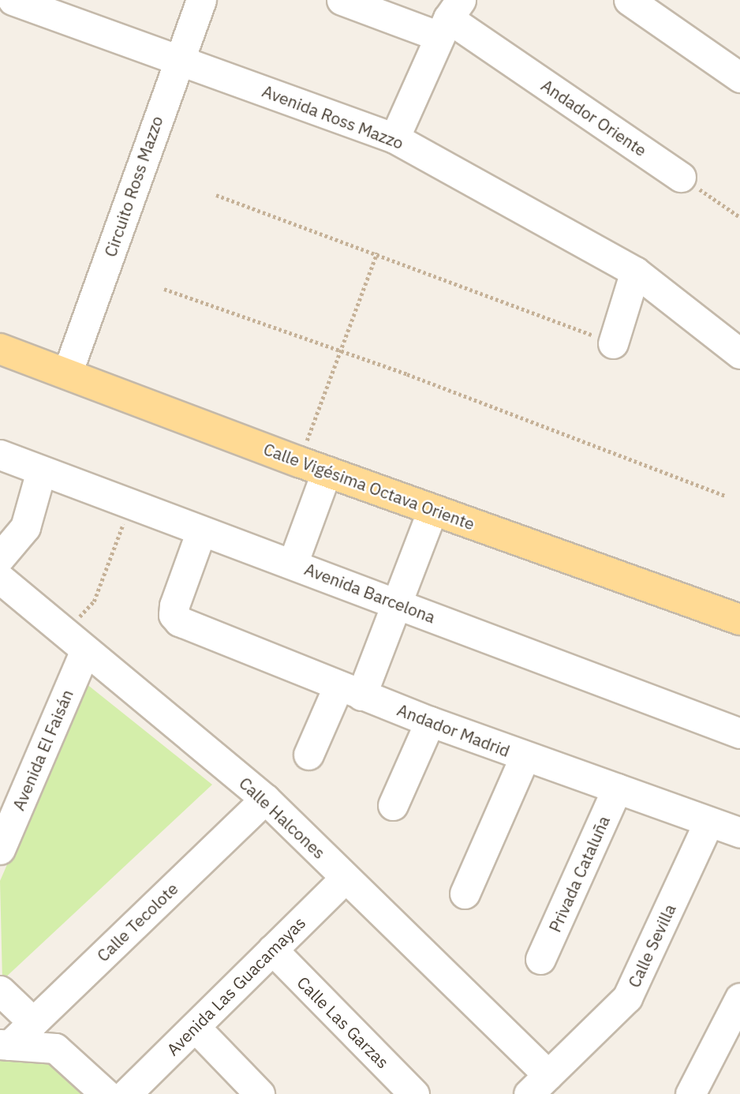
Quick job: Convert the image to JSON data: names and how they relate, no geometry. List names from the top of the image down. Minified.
{"streets":{"main road":["Calle Vigésima Octava Oriente"],"street":["Avenida Ross Mazzo","Andador Oriente","Circuito Ross Mazzo","Avenida Barcelona","Andador Madrid","Avenida El Faisán","Calle Halcones","Privada Cataluña","Calle Tecolote","Calle Sevilla","Avenida Las Guacamayas","Calle Las Garzas"]},"crossings":[["Avenida Ross Mazzo","Circuito Ross Mazzo"],["Circuito Ross Mazzo","Calle Vigésima Octava Oriente"],["Avenida Barcelona","Andador Madrid"],["Andador Madrid","Privada Cataluña"],["Andador Madrid","Calle Sevilla"],["Avenida El Faisán","Calle Halcones"],["Calle Halcones","Calle Tecolote"],["Calle Halcones","Calle Sevilla"],["Calle Halcones","Avenida Las Guacamayas"],["Avenida Las Guacamayas","Calle Las Garzas"]]}
